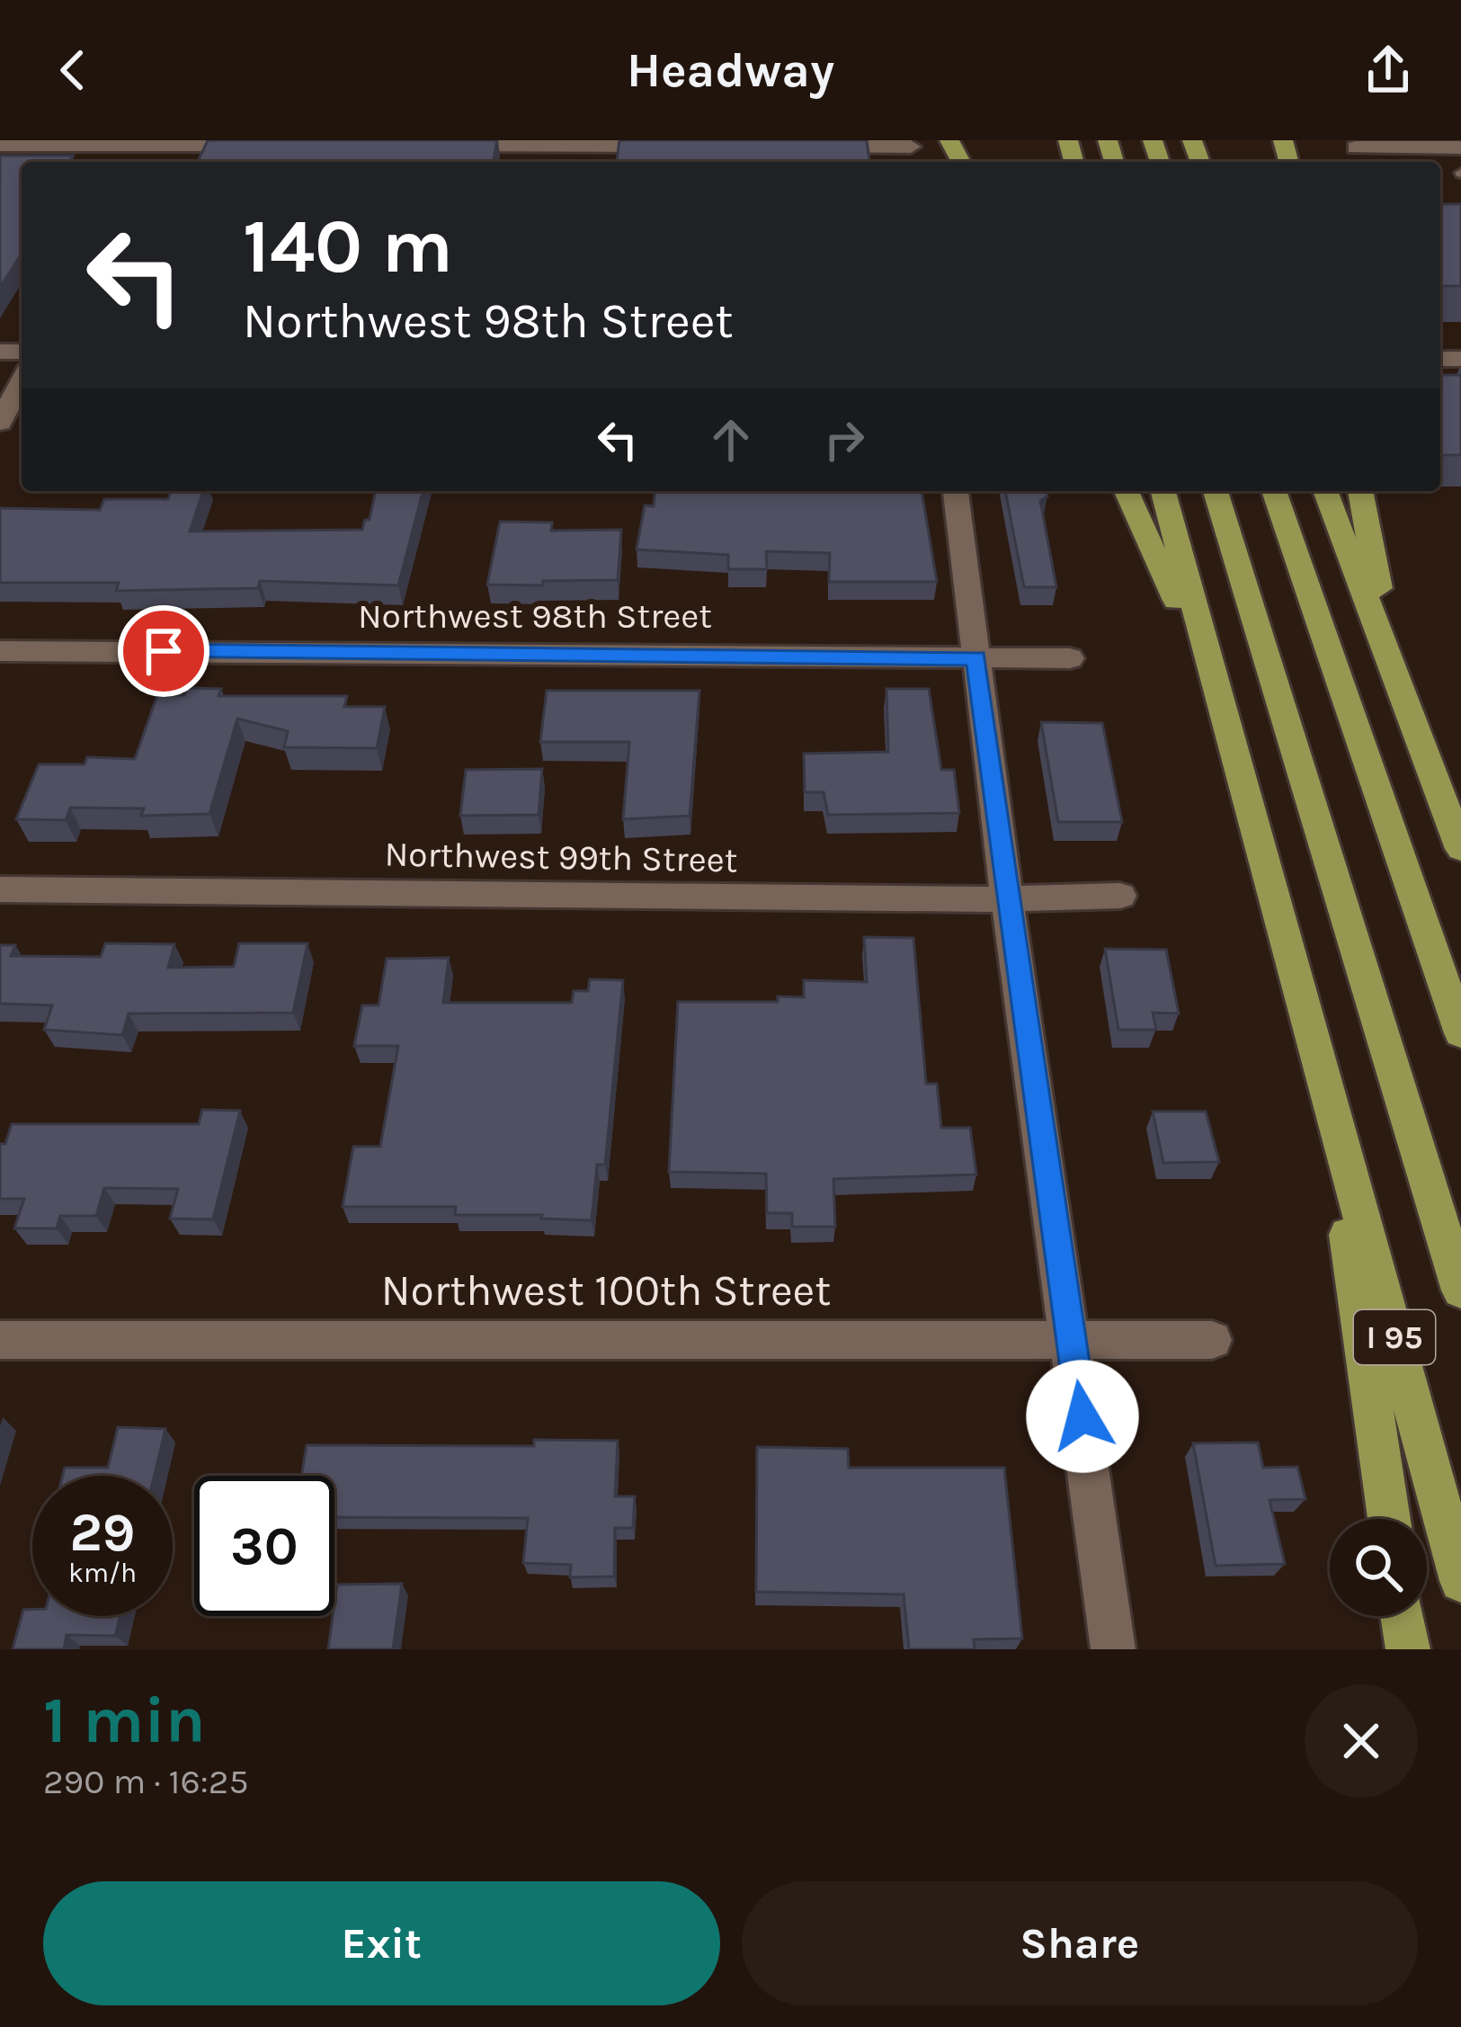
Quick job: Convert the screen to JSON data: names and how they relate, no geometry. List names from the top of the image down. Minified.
{"streets":{"highway":["I 95"],"street":["Northwest 98th Street","Northwest 99th Street","Northwest 100th Street"]},"page":{"header":"Headway","turn":["140 m","Northwest 98th Street"],"speed":"29 km/h","limit":"30","heading":["1 min","290 m · 16:25"],"buttons":["Exit","Share"]}}
